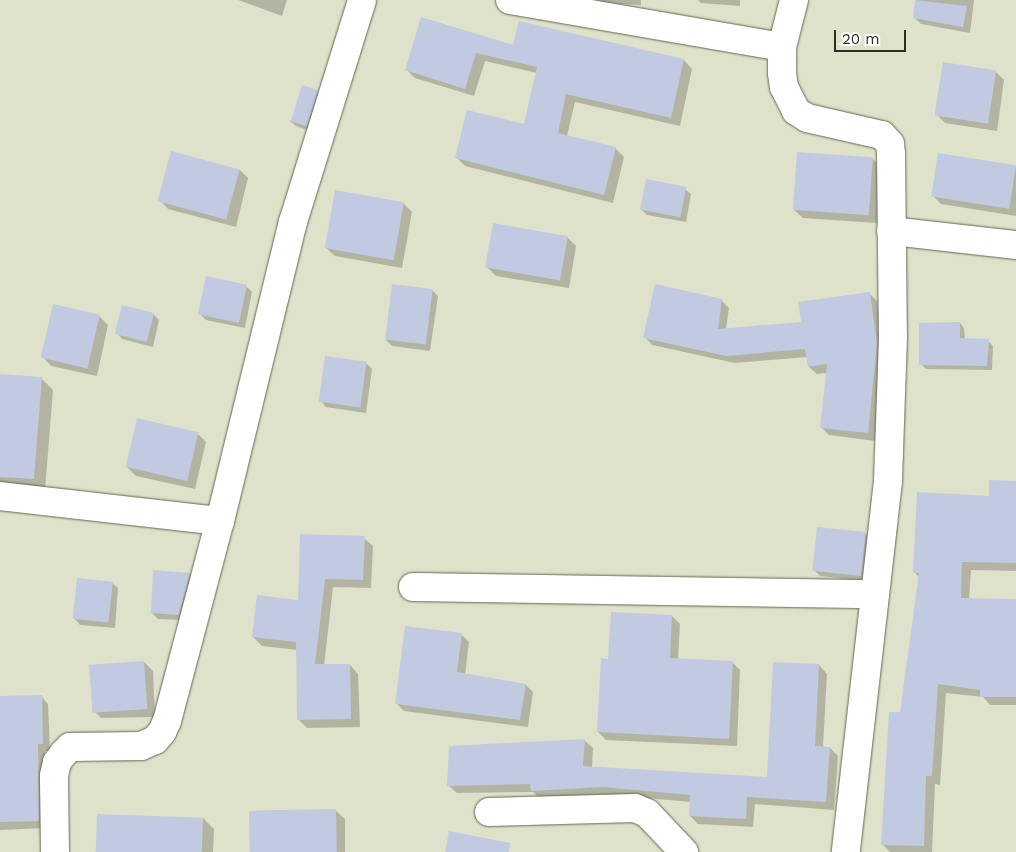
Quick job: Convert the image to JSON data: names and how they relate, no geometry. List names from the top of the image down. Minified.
{"scale_bar":"20 m"}
